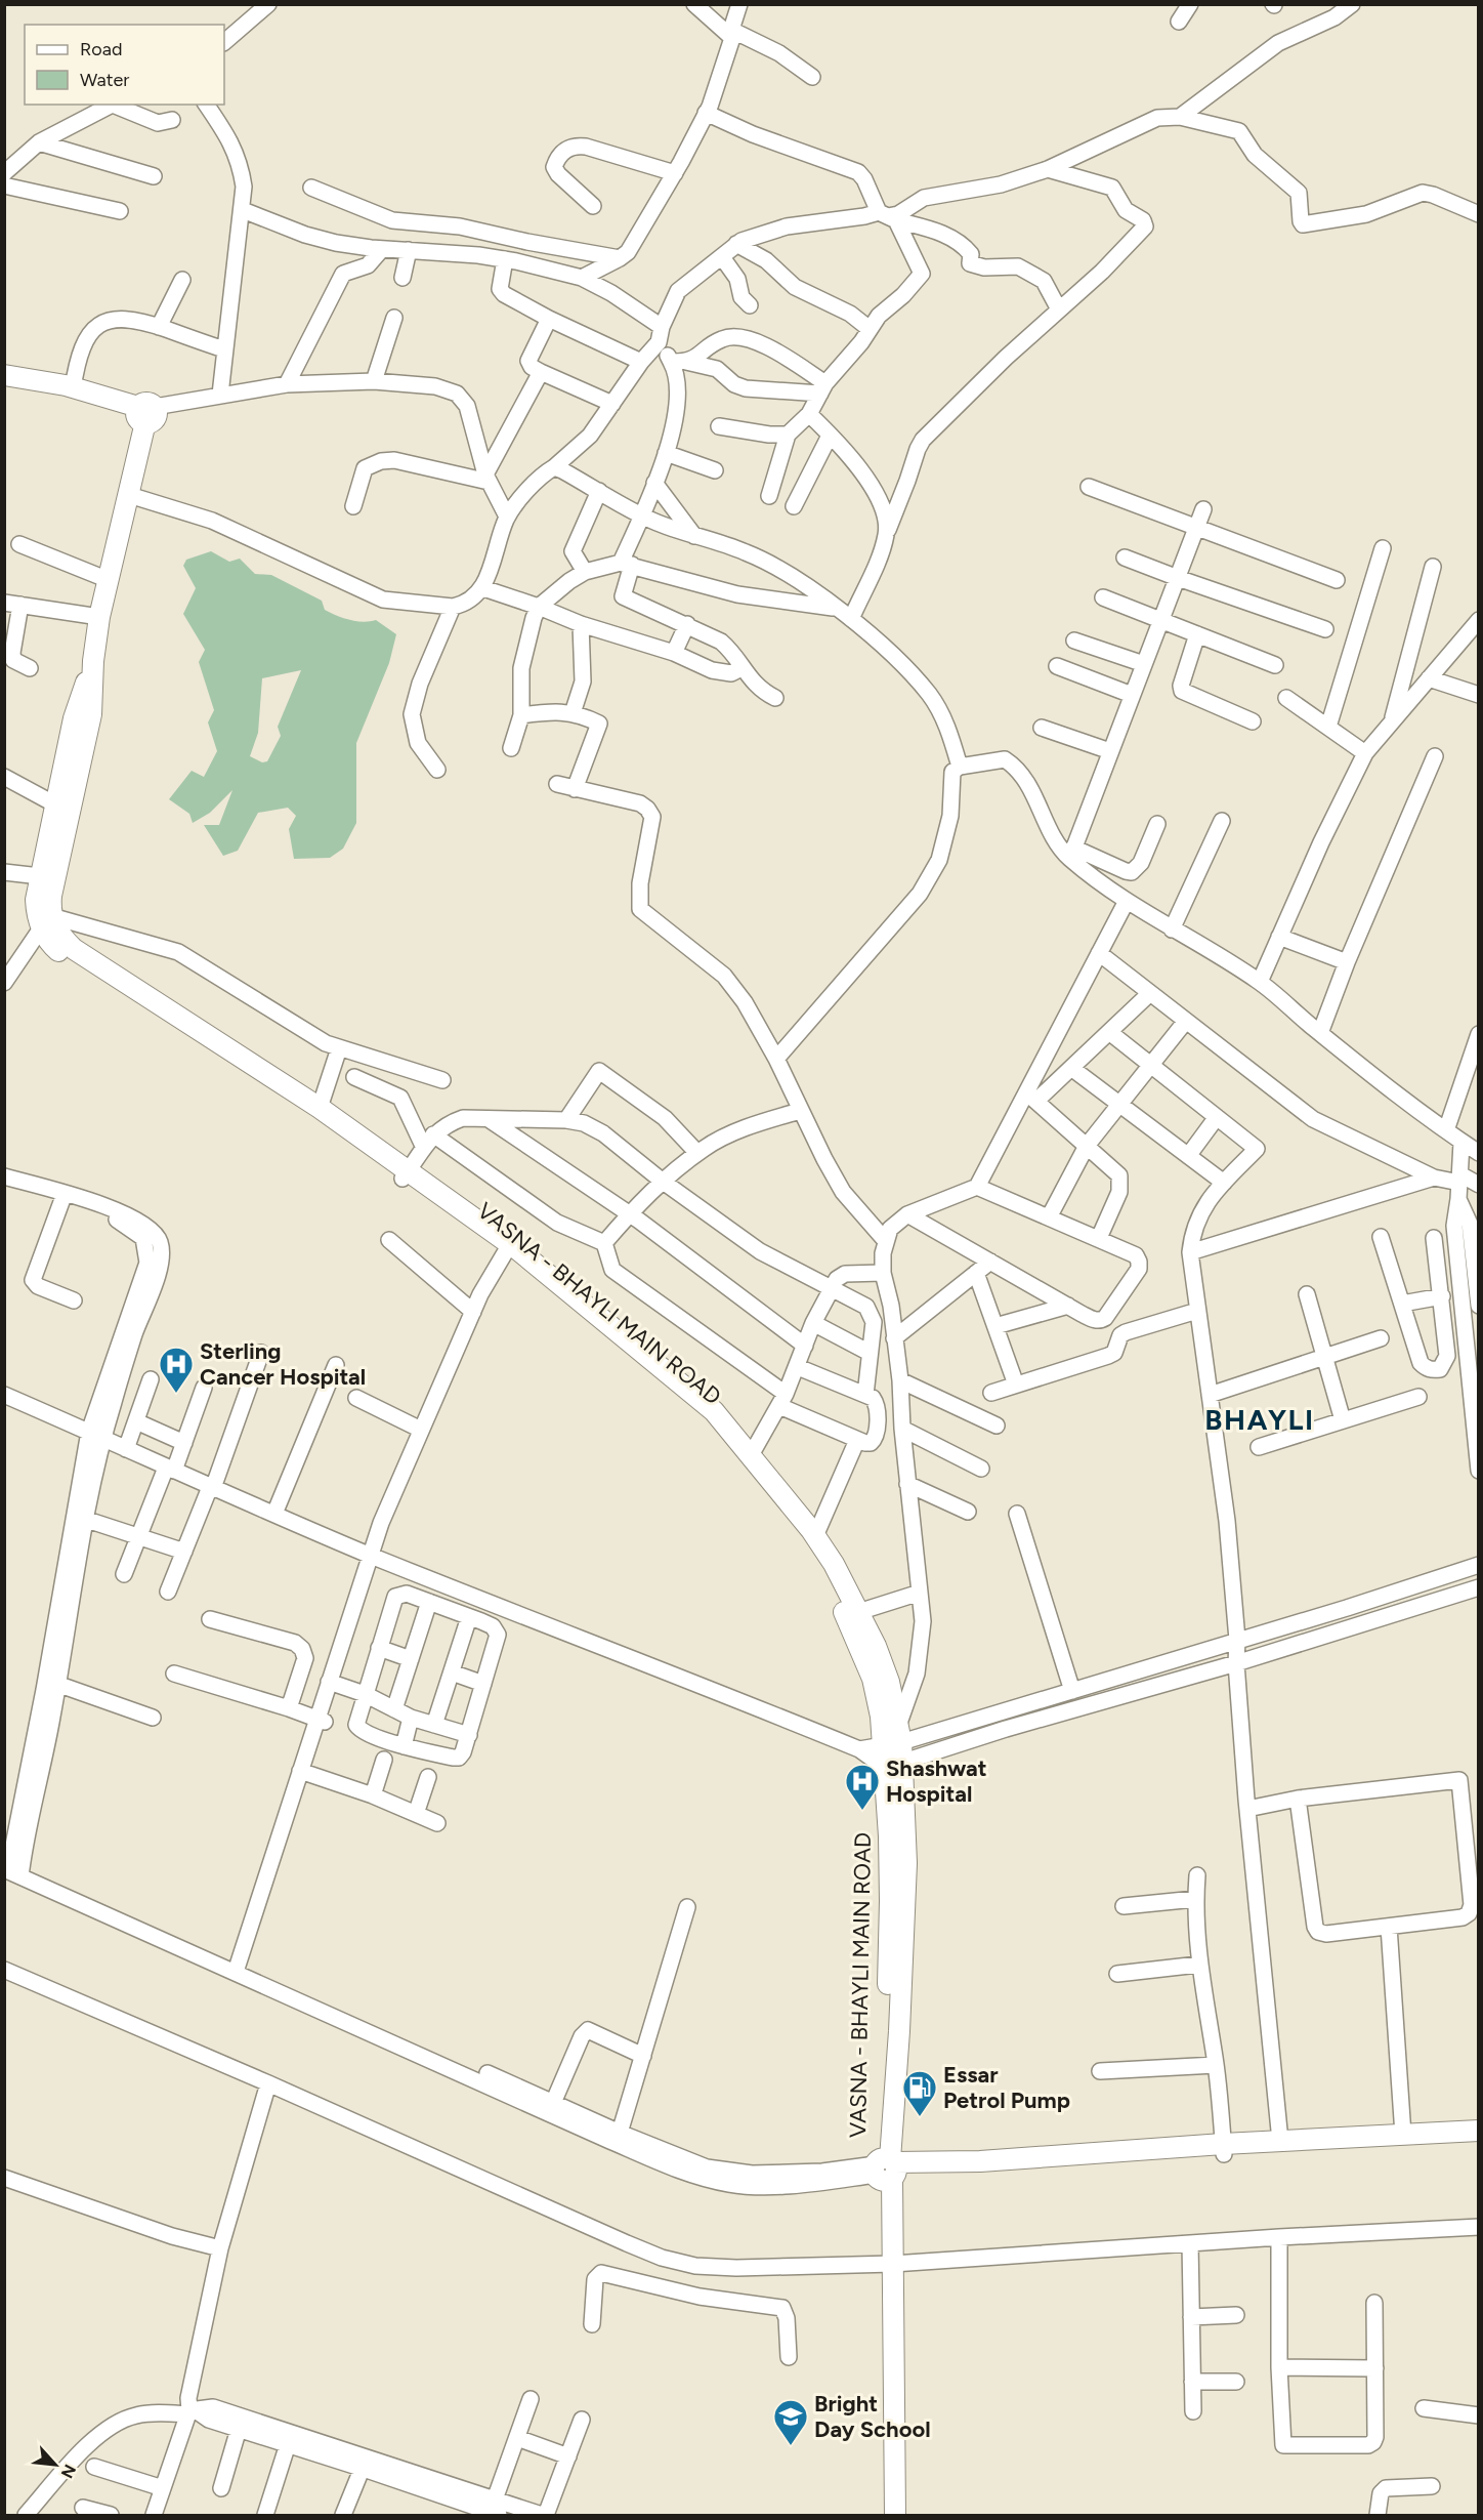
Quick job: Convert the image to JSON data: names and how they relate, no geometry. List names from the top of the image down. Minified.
{"streets":{"main road":["VASNA - BHAYLI MAIN ROAD"]},"districts":["BHAYLI"],"places":{"hospital":["Sterling Cancer Hospital","Shashwat Hospital"],"fuel station":["Essar Petrol Pump"],"school or university":["Bright Day School"]},"legend":["Road","Water"],"north":"bottom right"}
